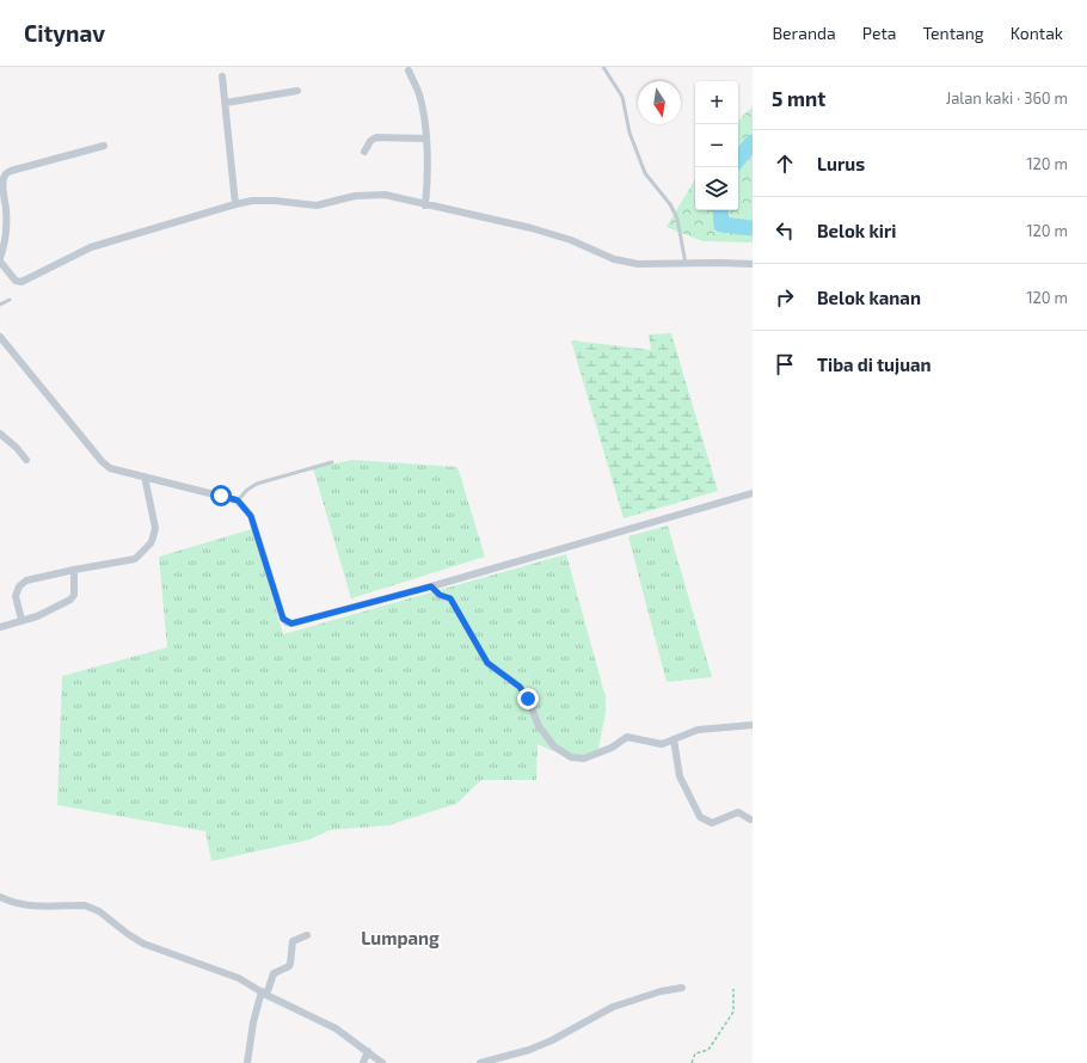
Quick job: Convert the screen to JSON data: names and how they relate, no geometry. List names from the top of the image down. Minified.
{"districts":["Lumpang"],"north":"bottom","page":{"header":"Citynav","nav":["Beranda","Peta","Tentang","Kontak"],"heading":["5 mnt","Jalan kaki · 360 m"],"map_buttons":["+","−"],"list":[["Lurus","120 m"],["Belok kiri","120 m"],["Belok kanan","120 m"],"Tiba di tujuan"]}}
